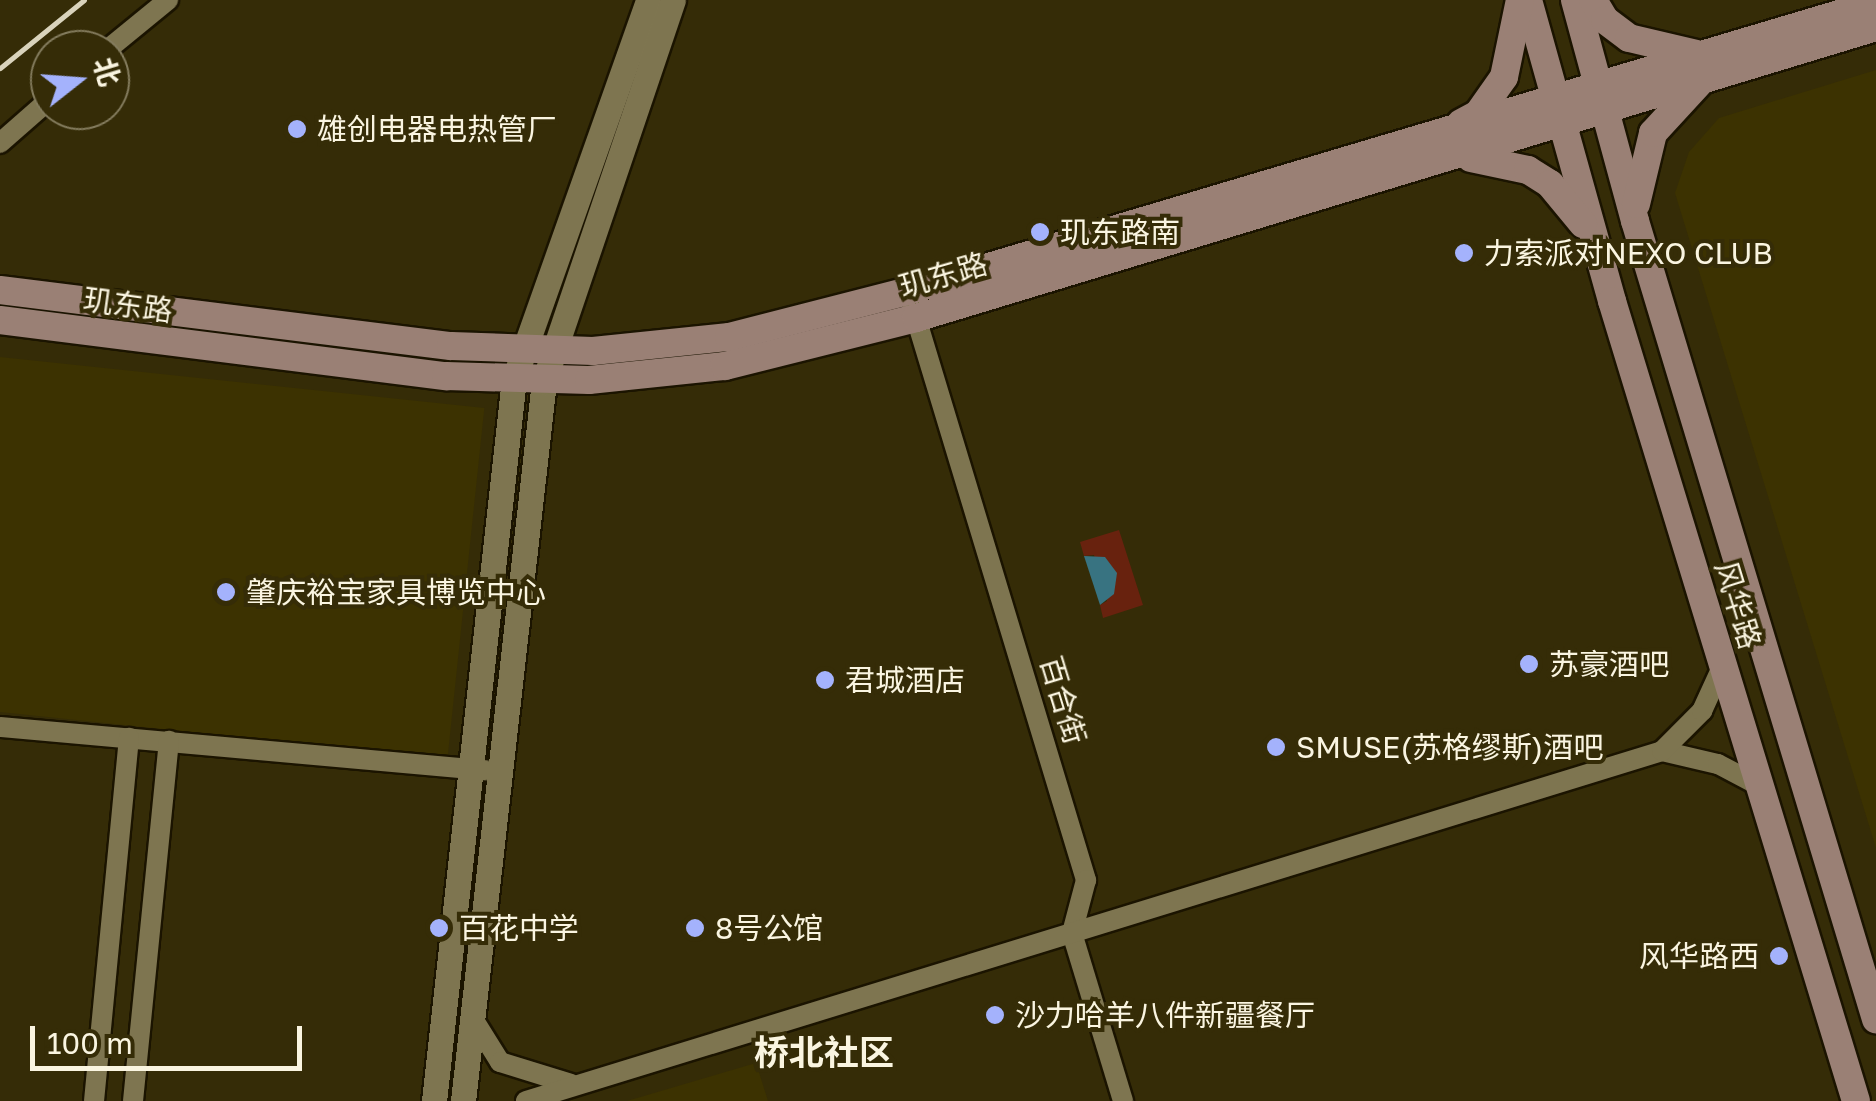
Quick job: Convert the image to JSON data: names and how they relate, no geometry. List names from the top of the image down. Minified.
{"streets":{"main road":["玑东路","风华路"],"street":["百合街"]},"crossings":[["玑东路","风华路"],["玑东路","百合街"]],"districts":["桥北社区"],"places":["雄创电器电热管厂","玑东路南","力索派对NEXO CLUB","肇庆裕宝家具博览中心","苏豪酒吧","君城酒店","SMUSE(苏格缪斯)酒吧","百花中学","8号公馆","风华路西","沙力哈羊八件新疆餐厅"],"scale_bar":"100 m","north":"right"}
